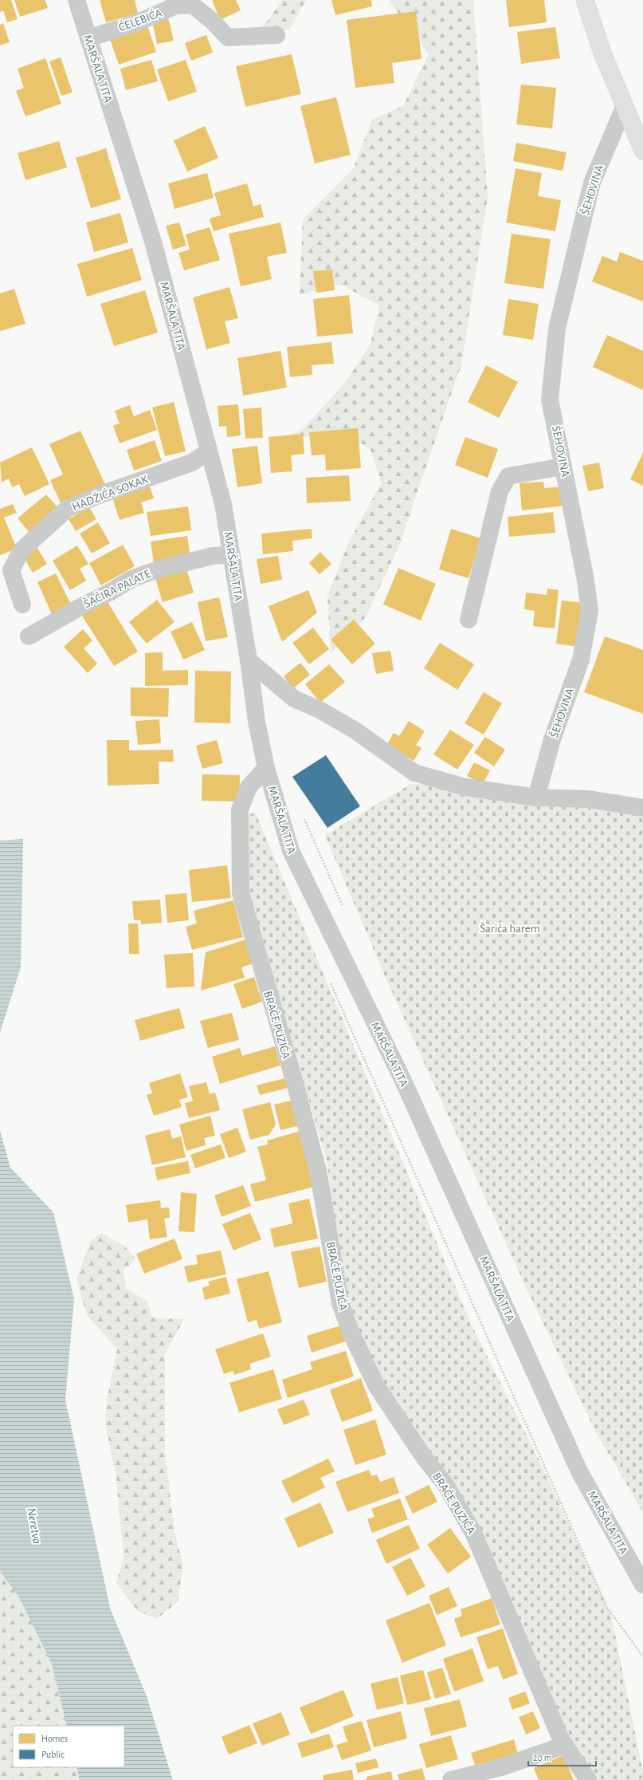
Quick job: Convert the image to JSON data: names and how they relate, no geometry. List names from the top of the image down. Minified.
{"streets":{"street":["ČELEBIĆA","MARŠALA TITA","ŠEHOVINA","HADŽIĆA SOKAK","ŠAČIRA PALATE","BRAĆE PUZIĆA"]},"crossings":[["ČELEBIĆA","MARŠALA TITA"],["MARŠALA TITA","HADŽIĆA SOKAK"],["MARŠALA TITA","ŠAČIRA PALATE"],["MARŠALA TITA","BRAĆE PUZIĆA"]],"water":["Neretva"],"parks":["Šarića harem"],"legend":["Homes","Public"],"scale_bar":"20 m"}
